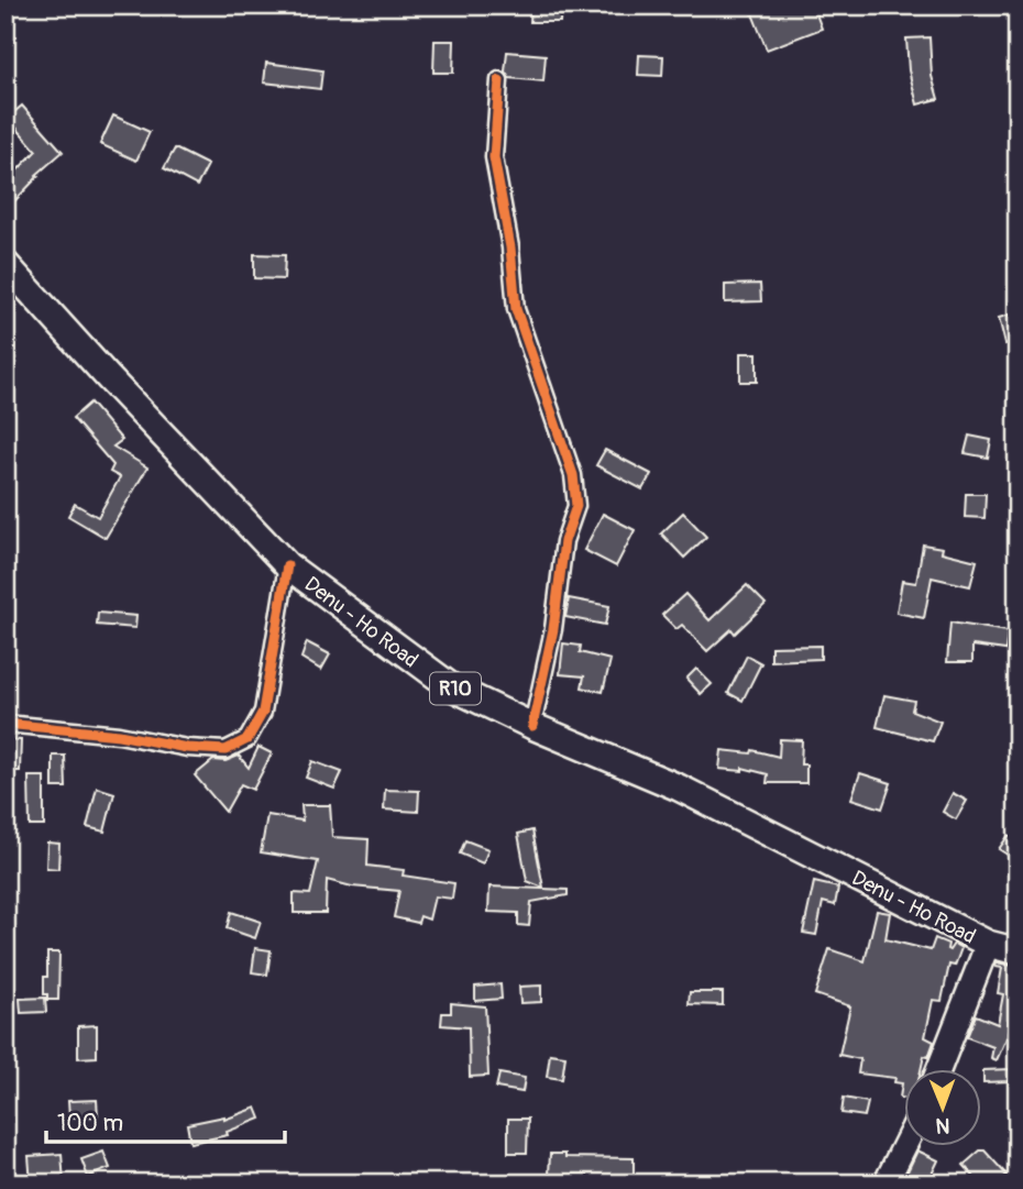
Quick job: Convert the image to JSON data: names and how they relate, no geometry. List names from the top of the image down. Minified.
{"streets":{"main road":["Denu - Ho Road","R10"]},"scale_bar":"100 m","north":"bottom"}
